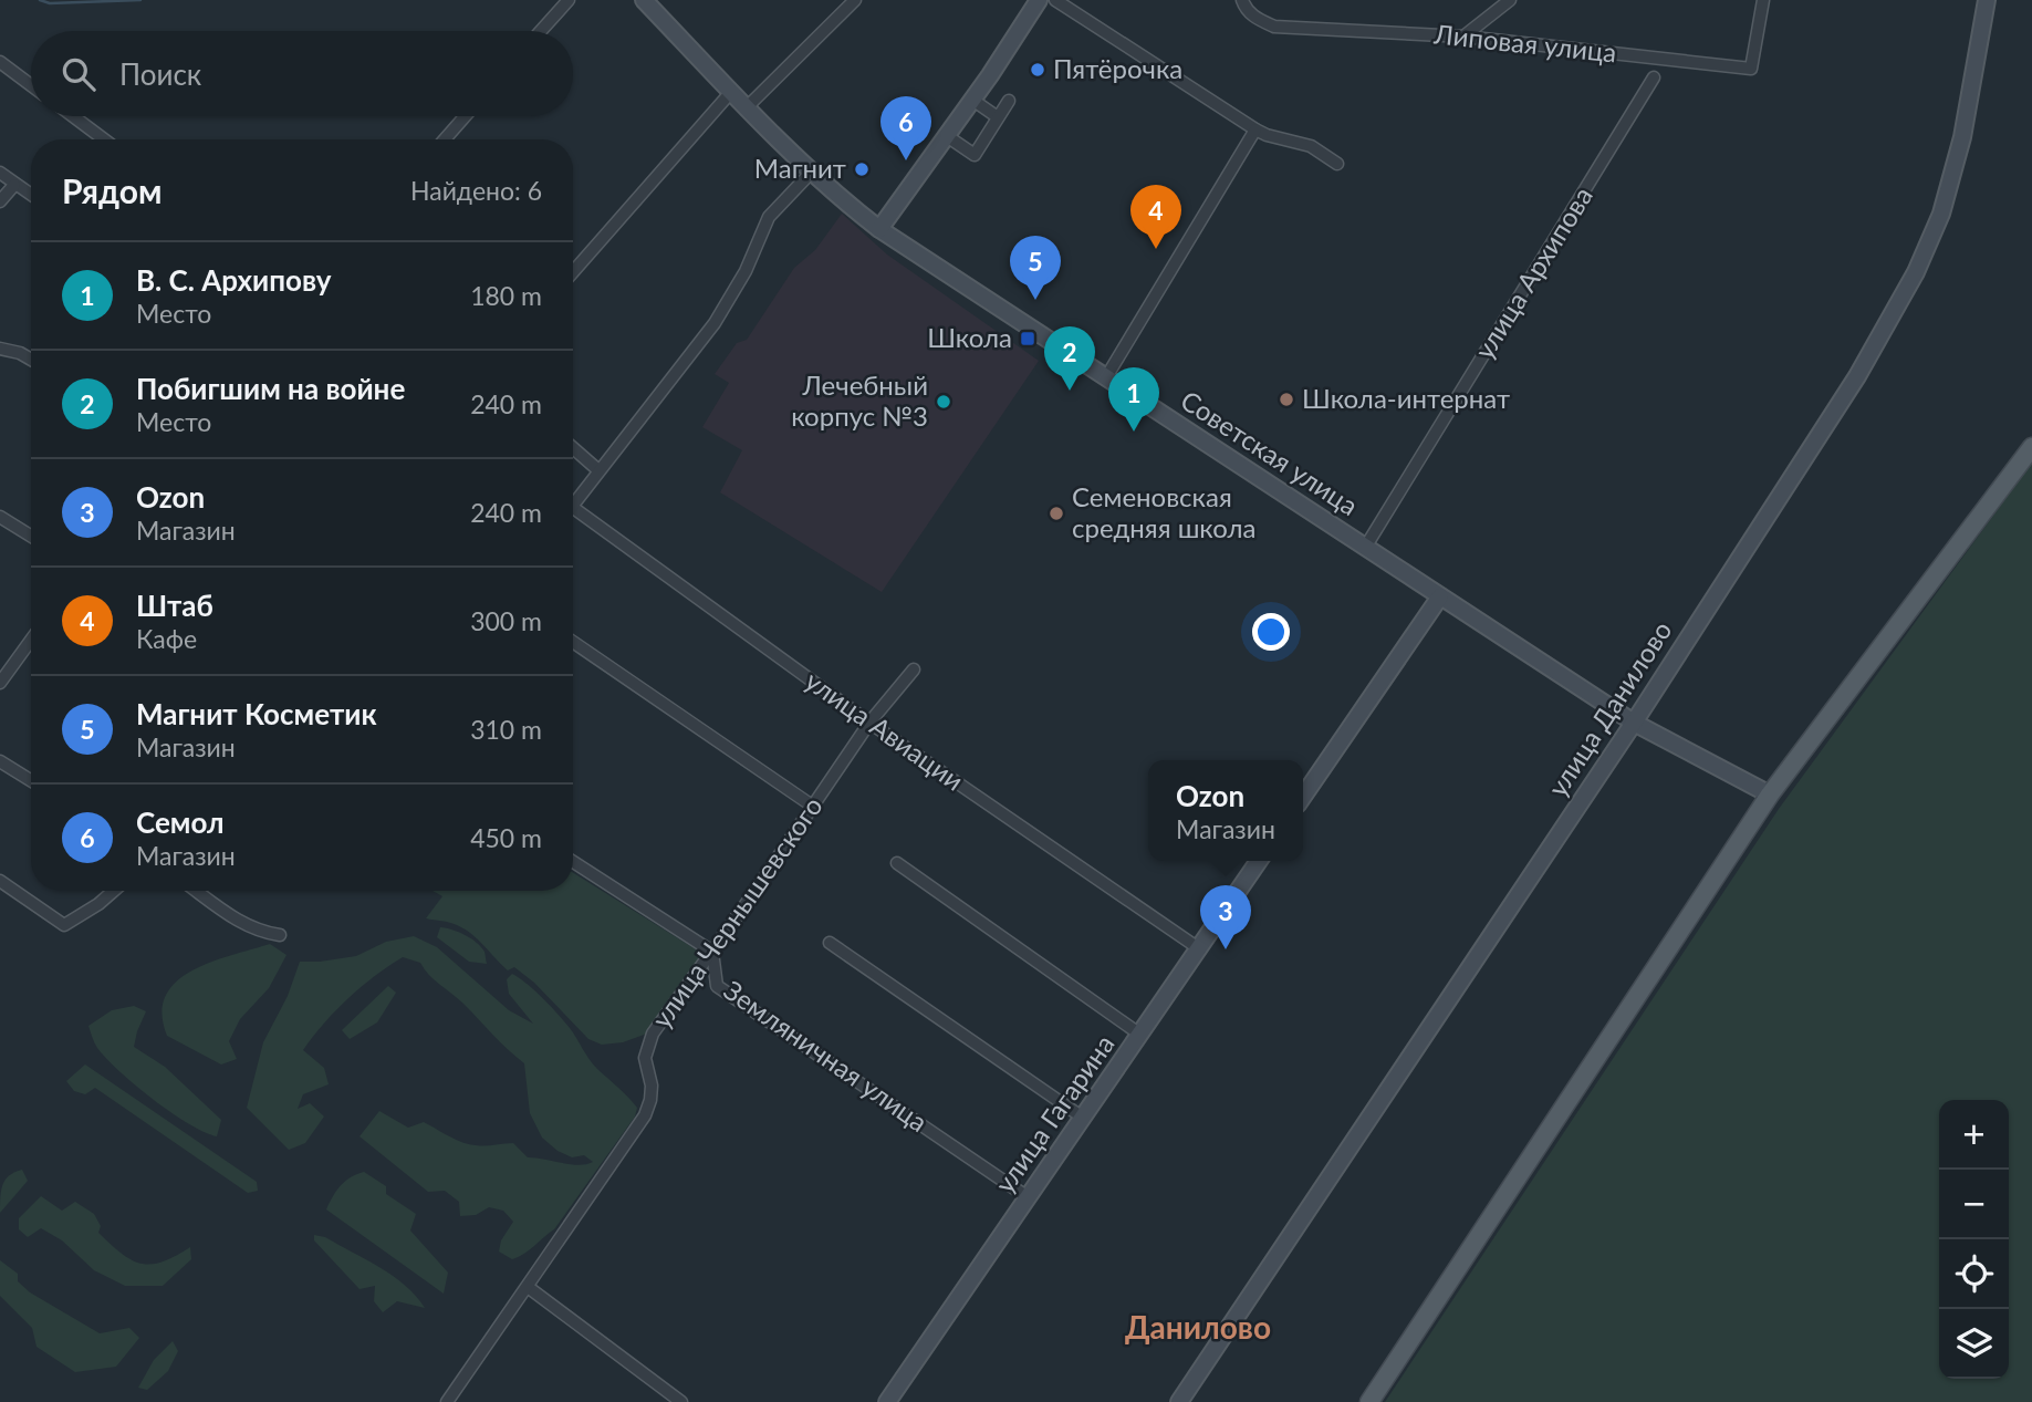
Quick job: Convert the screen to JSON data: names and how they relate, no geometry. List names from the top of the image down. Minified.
{"streets":{"main road":["Советская улица","улица Данилово","улица Гагарина"],"street":["Липовая улица","улица Архипова","улица Авиации","улица Чернышевского","Земляничная улица"]},"crossings":[["улица Архипова","Советская улица"],["Советская улица","улица Данилово"],["улица Авиации","улица Чернышевского"],["улица Авиации","улица Гагарина"],["улица Чернышевского","Земляничная улица"],["Земляничная улица","улица Гагарина"]],"districts":["Данилово"],"places":{"other":["Пятёрочка","Магнит","Школа-интернат","Лечебный корпус №3","Семеновская средняя школа"],"transit":["Школа"]},"page":{"search":"Поиск","pins":["6","4","5","2","1","3"],"heading":["Рядом","Найдено: 6"],"list":[{"mark":"1","name":"В. С. Архипову","note":"Место","value":"180 m"},{"mark":"2","name":"Побигшим на войне","note":"Место","value":"240 m"},{"mark":"3","name":"Ozon","note":"Магазин","value":"240 m"},{"mark":"4","name":"Штаб","note":"Кафе","value":"300 m"},{"mark":"5","name":"Магнит Косметик","note":"Магазин","value":"310 m"},{"mark":"6","name":"Семол","note":"Магазин","value":"450 m"}],"popup":["Ozon","Магазин"],"map_buttons":["+","−"]}}
